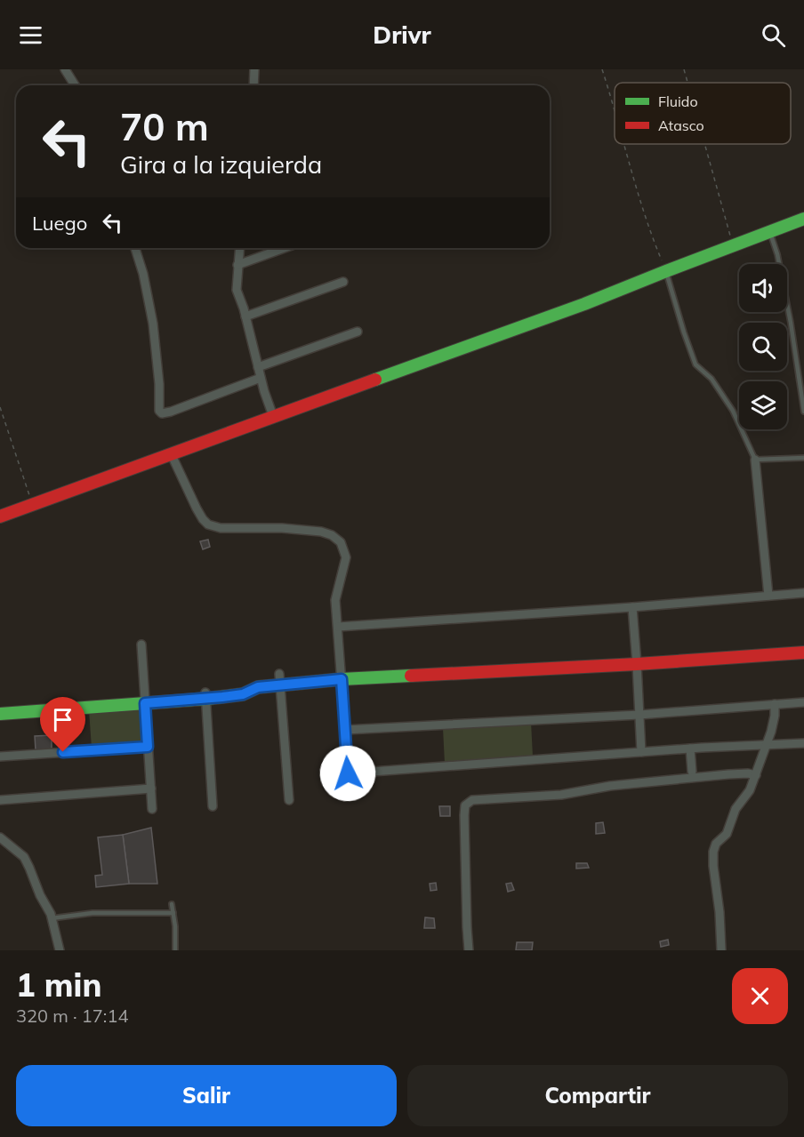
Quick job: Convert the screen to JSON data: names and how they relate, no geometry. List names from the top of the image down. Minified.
{"legend":["Fluido","Atasco"],"page":{"header":"Drivr","turn":["70 m","Gira a la izquierda"],"then":"Luego","heading":["1 min","320 m · 17:14"],"buttons":["Salir","Compartir"]}}
